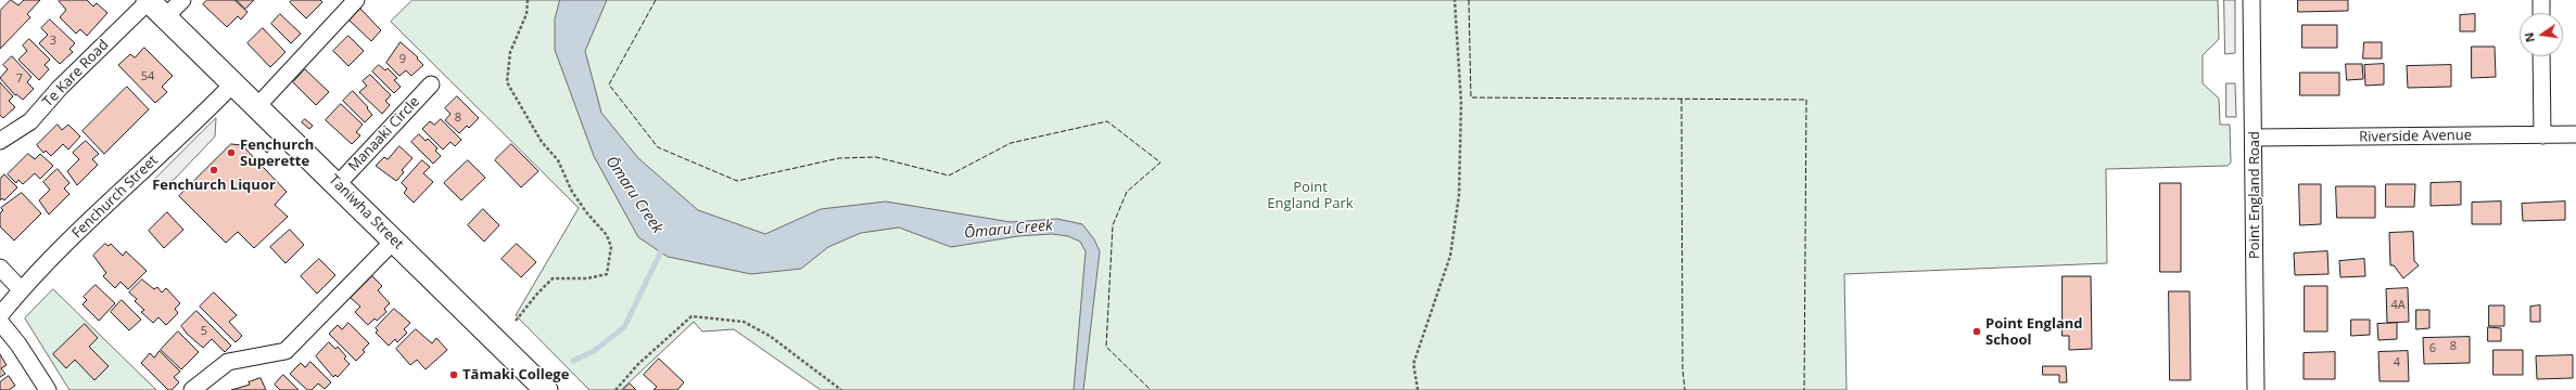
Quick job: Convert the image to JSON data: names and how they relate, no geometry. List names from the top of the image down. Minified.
{"streets":{"main road":["Taniwha Street"],"street":["Te Kare Road","Manaaki Circle","Riverside Avenue","Point England Road","Fenchurch Street"]},"crossings":[["Te Kare Road","Taniwha Street"],["Manaaki Circle","Taniwha Street"],["Riverside Avenue","Point England Road"],["Fenchurch Street","Taniwha Street"]],"water":["Ōmaru Creek"],"parks":["Point England Park"],"places":["Fenchurch Superette","Fenchurch Liquor","Point England School","Tāmaki College"],"house_numbers":["3","9","54","7","8","4A","5","8","6","4"],"north":"left"}
